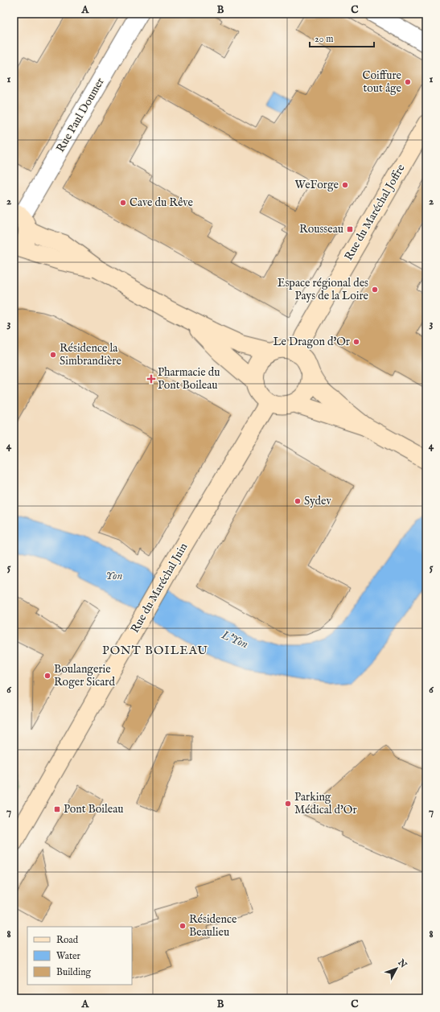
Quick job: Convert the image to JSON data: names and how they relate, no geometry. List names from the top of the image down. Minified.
{"streets":{"main road":["Rue du Maréchal Joffre","Rue du Maréchal Juin"],"street":["Rue Paul Doumer"]},"crossings":[["Rue du Maréchal Joffre","Rue du Maréchal Juin"]],"districts":["PONT BOILEAU"],"water":["Yon","L'Yon"],"places":{"other":["Coiffure tout âge","WeForge","Cave du Rêve","Espace régional des Pays de la Loire","Le Dragon d'Or","Résidence la Simbrandière","Sydev","Boulangerie Roger Sicard","Parking Médical d'Or","Résidence Beaulieu"],"transit":["Rousseau","Pont Boileau"],"health":["Pharmacie du Pont Boileau"]},"legend":["Road","Water","Building"],"scale_bar":"20 m","north":"top right","grid":{"columns":["A","B","C"],"rows":["1","2","3","4","5","6","7","8"]}}
